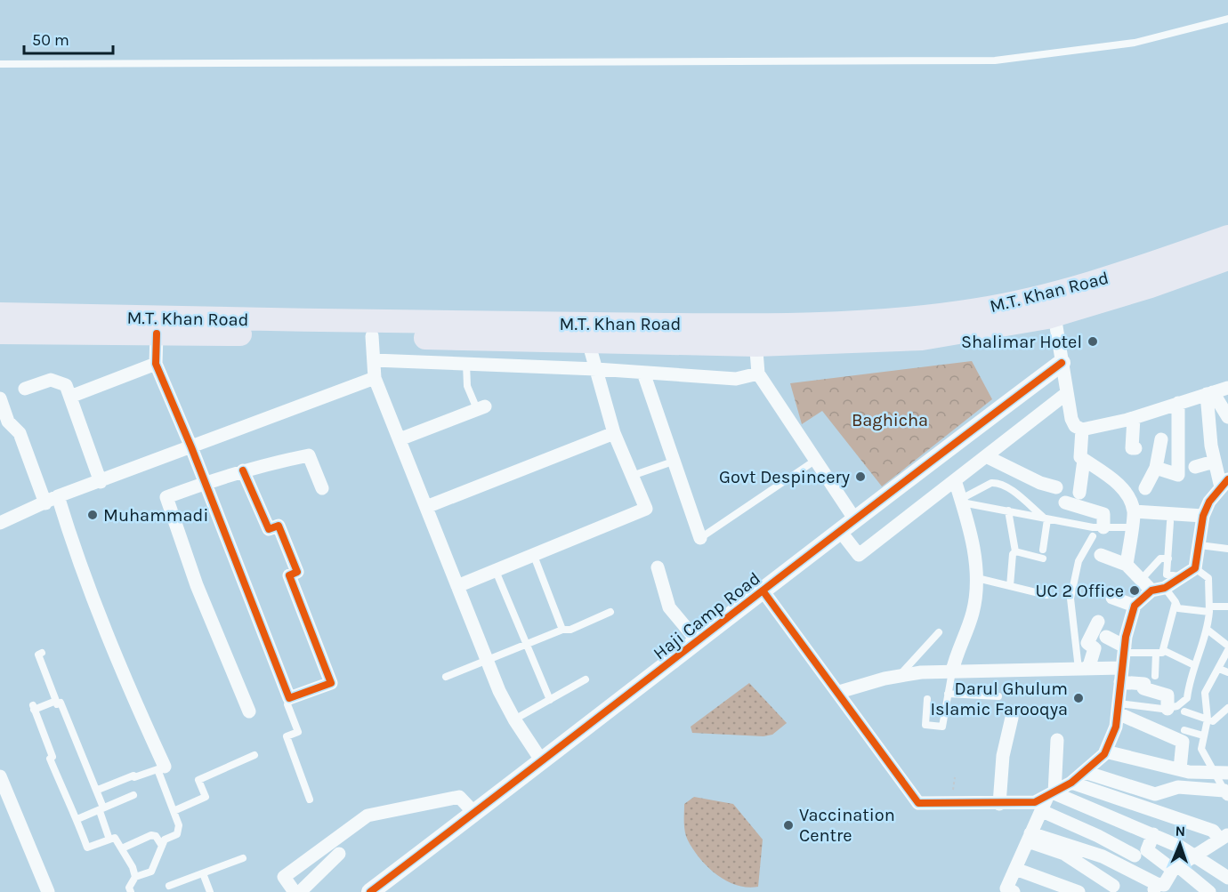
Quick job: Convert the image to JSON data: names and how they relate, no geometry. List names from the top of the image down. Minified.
{"streets":{"highway":["M.T. Khan Road"],"street":["Haji Camp Road"]},"parks":["Baghicha"],"places":["Shalimar Hotel","Govt Despincery","Muhammadi","UC 2 Office","Darul Ghulum Islamic Farooqya","Vaccination Centre"],"scale_bar":"50 m","north":"top"}
